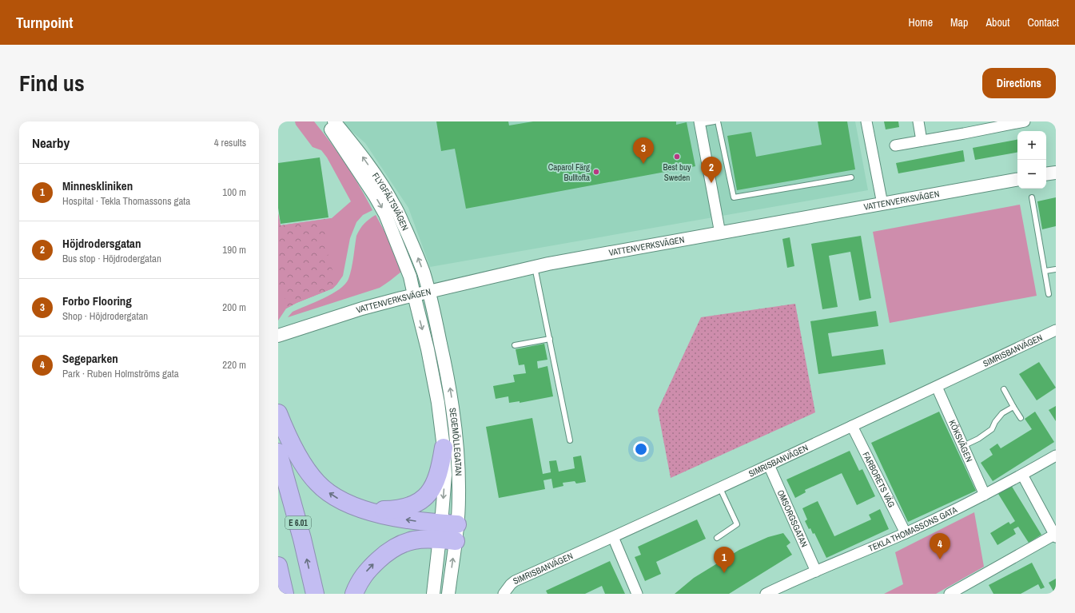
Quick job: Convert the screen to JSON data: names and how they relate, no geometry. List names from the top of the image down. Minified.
{"streets":{"highway":["E 6.01"],"street":["VATTENVERKSVÄGEN","FLYGFÄLTSVÄGEN","SIMRISBANVÄGEN","KÖKSVÄGEN","SEGEMÖLLEGATAN","FARBORETS VÄG","OMSORGSGATAN","TEKLA THOMASSONS GATA"]},"crossings":[["VATTENVERKSVÄGEN","FLYGFÄLTSVÄGEN"],["VATTENVERKSVÄGEN","SEGEMÖLLEGATAN"],["FLYGFÄLTSVÄGEN","SEGEMÖLLEGATAN"],["SIMRISBANVÄGEN","KÖKSVÄGEN"],["SIMRISBANVÄGEN","FARBORETS VÄG"],["SIMRISBANVÄGEN","OMSORGSGATAN"],["KÖKSVÄGEN","TEKLA THOMASSONS GATA"],["FARBORETS VÄG","TEKLA THOMASSONS GATA"],["OMSORGSGATAN","TEKLA THOMASSONS GATA"]],"places":["Best buy Sweden","Caparol Färg Bulltofta"],"page":{"header":"Turnpoint","nav":["Home","Map","About","Contact"],"title":"Find us","buttons":"Directions","heading":["Nearby","4 results"],"map_buttons":["+","−"],"pins":["3","2","4","1"],"list":[{"mark":"1","name":"Minneskliniken","note":"Hospital · Tekla Thomassons gata","value":"100 m"},{"mark":"2","name":"Höjdrodersgatan","note":"Bus stop · Höjdrodergatan","value":"190 m"},{"mark":"3","name":"Forbo Flooring","note":"Shop · Höjdrodergatan","value":"200 m"},{"mark":"4","name":"Segeparken","note":"Park · Ruben Holmströms gata","value":"220 m"}]}}
